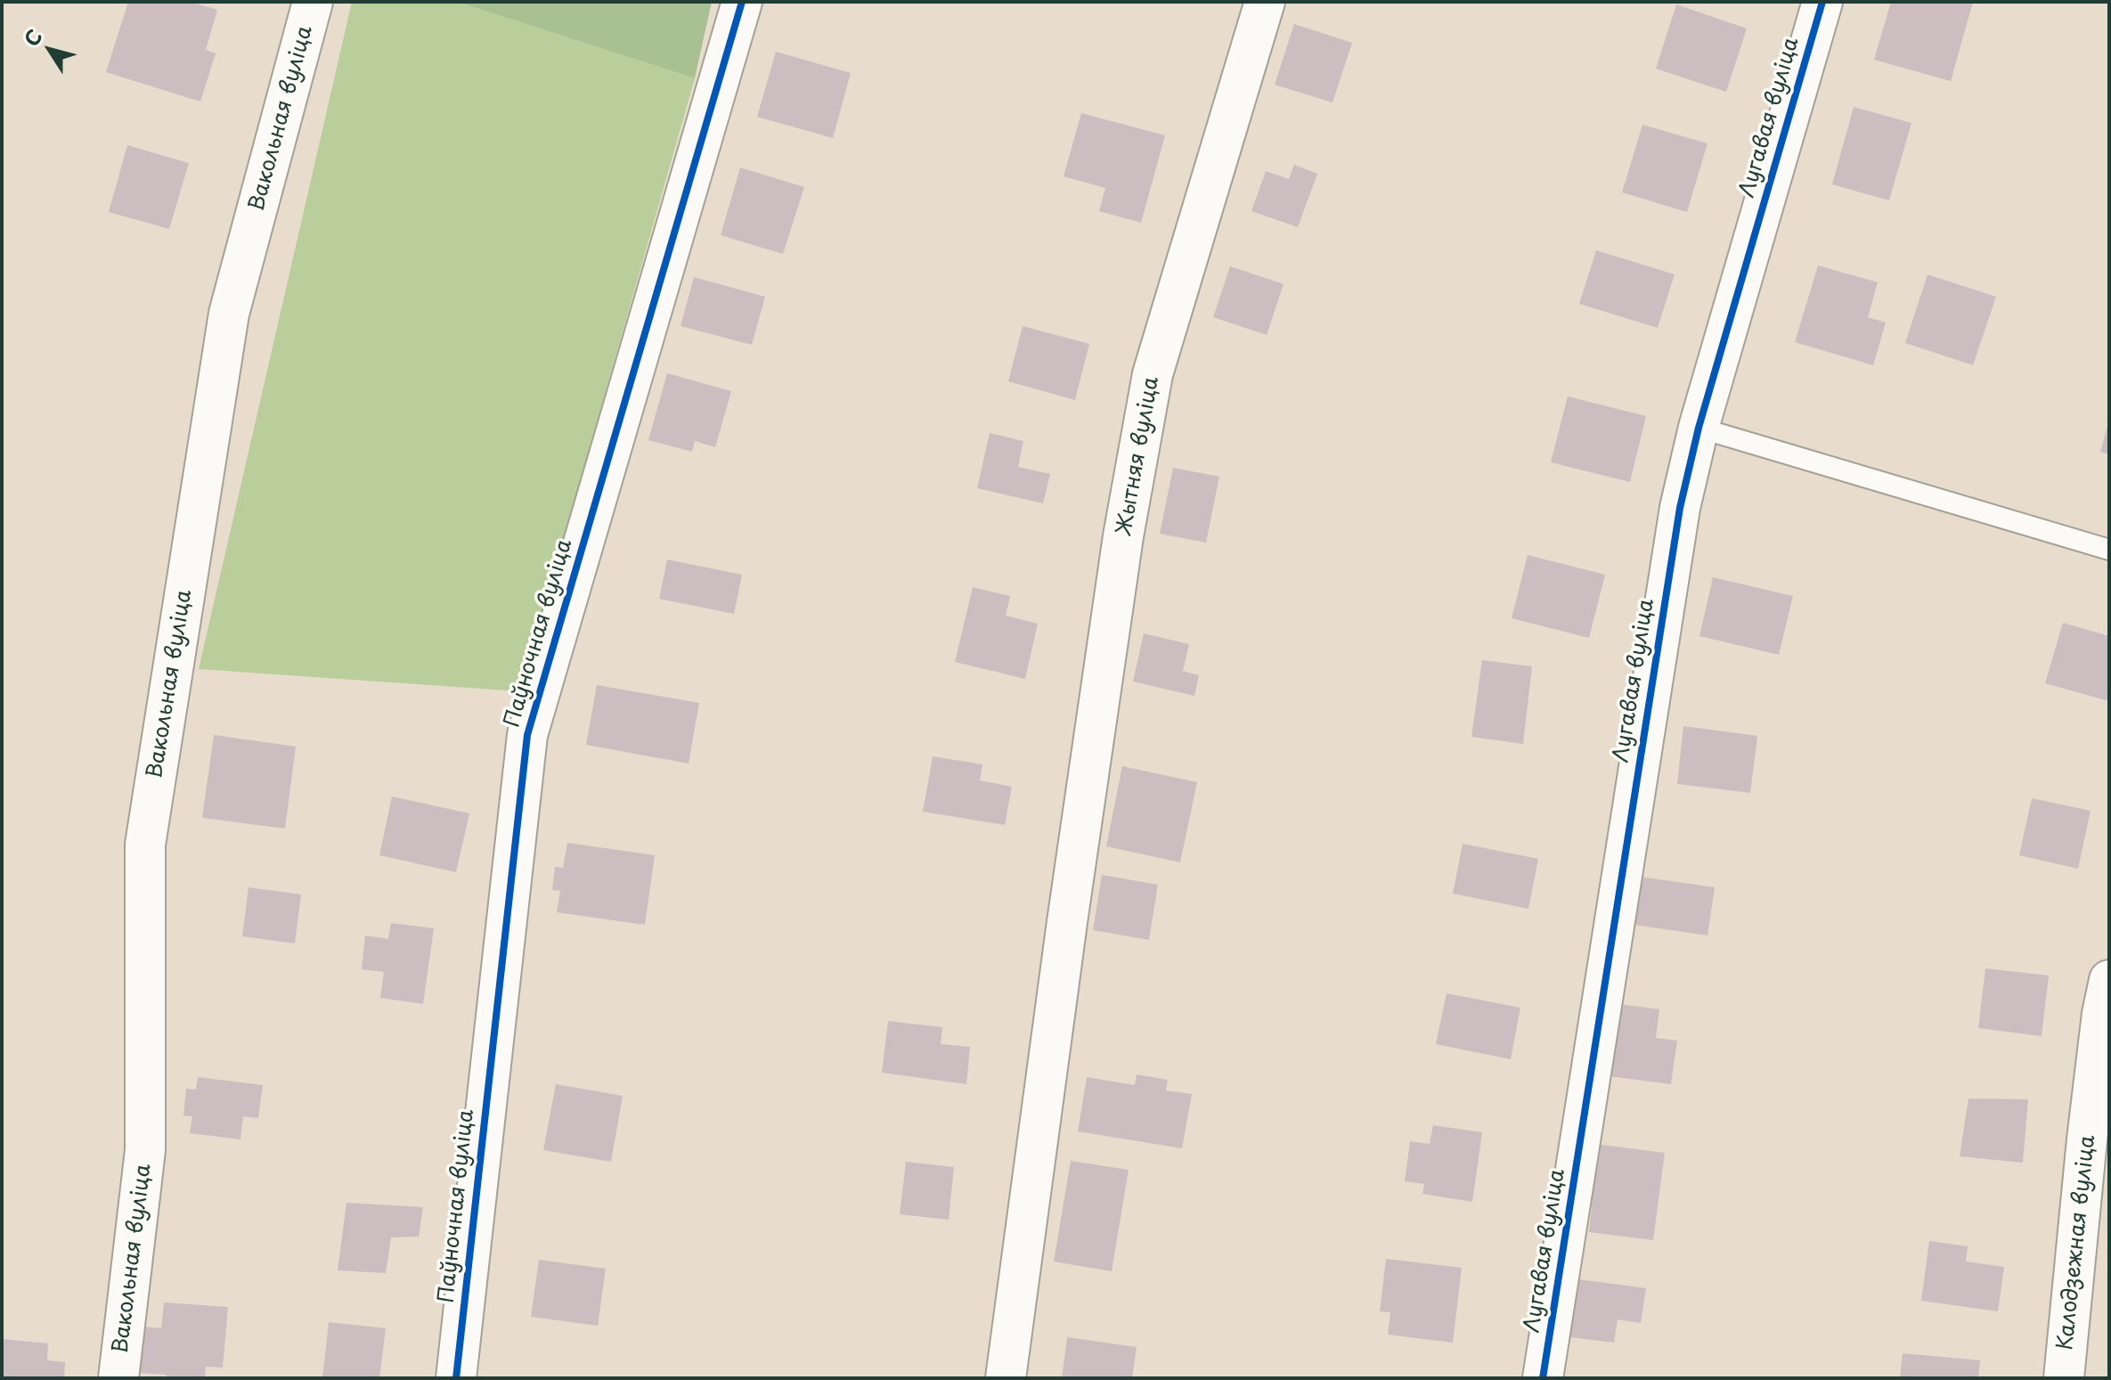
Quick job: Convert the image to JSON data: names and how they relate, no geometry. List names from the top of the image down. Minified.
{"streets":{"street":["Лугавая вуліца","Вакольная вуліца","Жытняя вуліца","Паўночная вуліца","Калодзежная вуліца"]},"north":"top left"}
